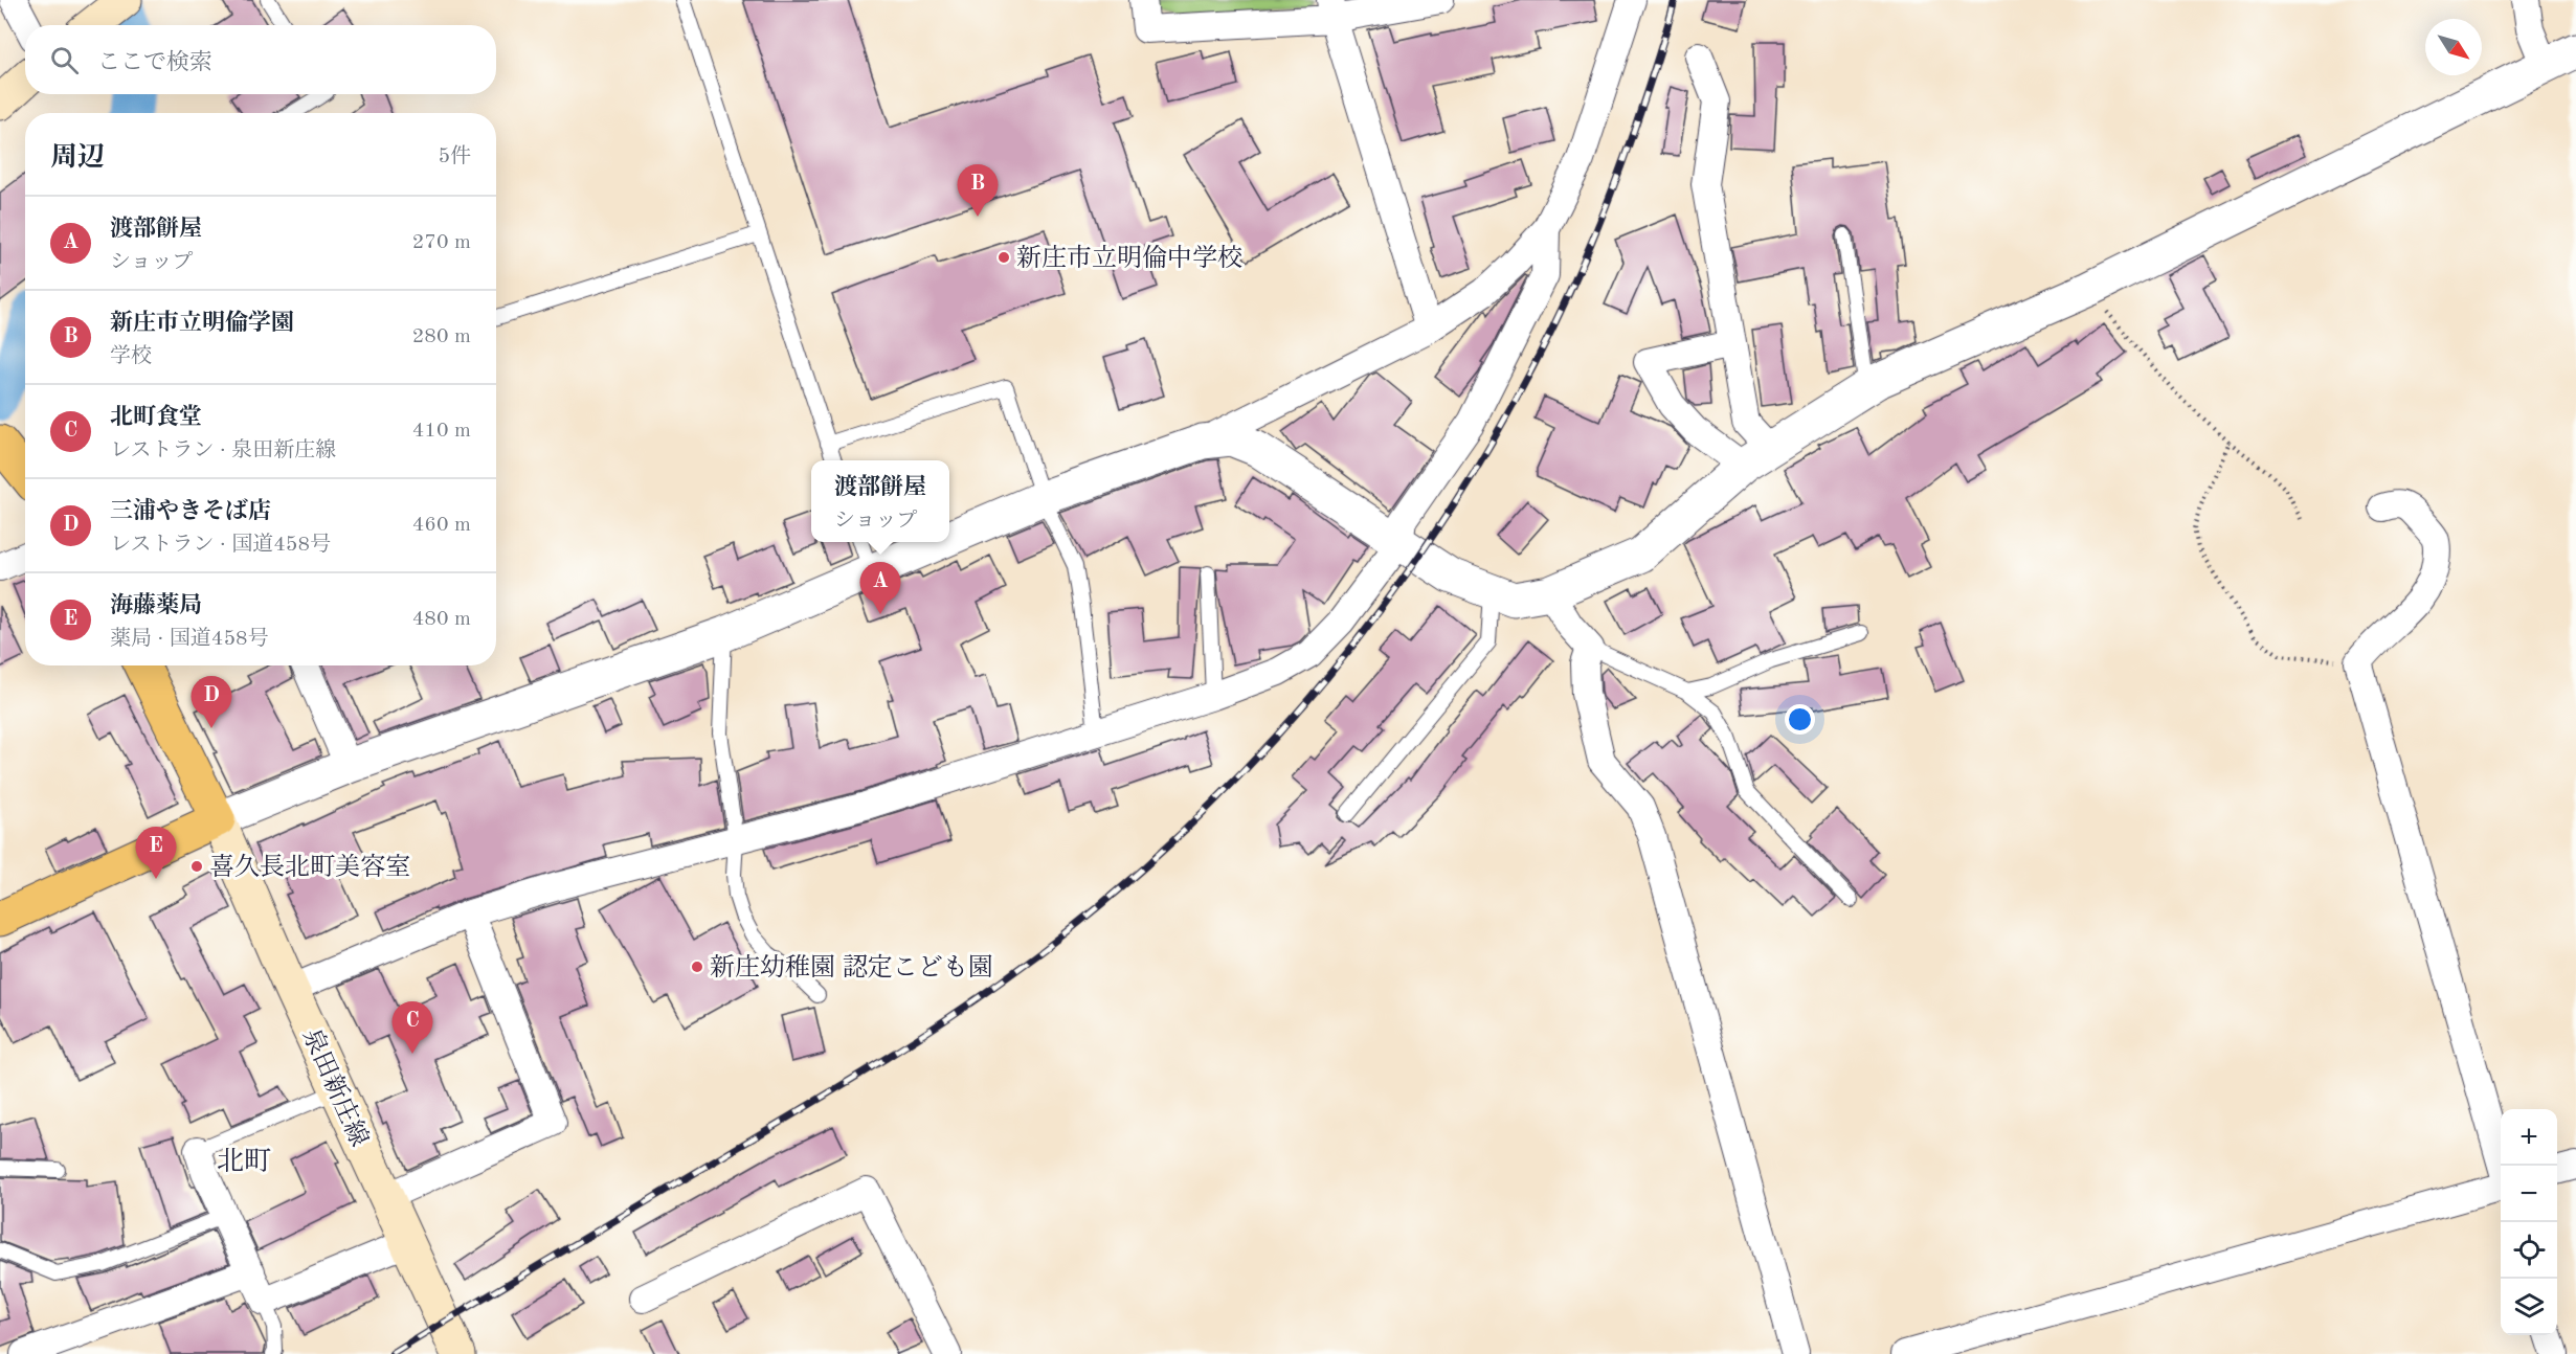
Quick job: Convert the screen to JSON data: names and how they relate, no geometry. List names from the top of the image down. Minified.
{"streets":{"main road":["泉田新庄線"]},"districts":["北町"],"places":["新庄市立明倫中学校","喜久長北町美容室","新庄幼稚園 認定こども園"],"north":"bottom right","page":{"search":"ここで検索","heading":["周辺","5件"],"pins":["B","A","D","E","C"],"list":[{"mark":"A","name":"渡部餅屋","note":"ショップ","value":"270 m"},{"mark":"B","name":"新庄市立明倫学園","note":"学校","value":"280 m"},{"mark":"C","name":"北町食堂","note":"レストラン · 泉田新庄線","value":"410 m"},{"mark":"D","name":"三浦やきそば店","note":"レストラン · 国道458号","value":"460 m"},{"mark":"E","name":"海藤薬局","note":"薬局 · 国道458号","value":"480 m"}],"popup":["渡部餅屋","ショップ"],"map_buttons":["+","−"]}}
